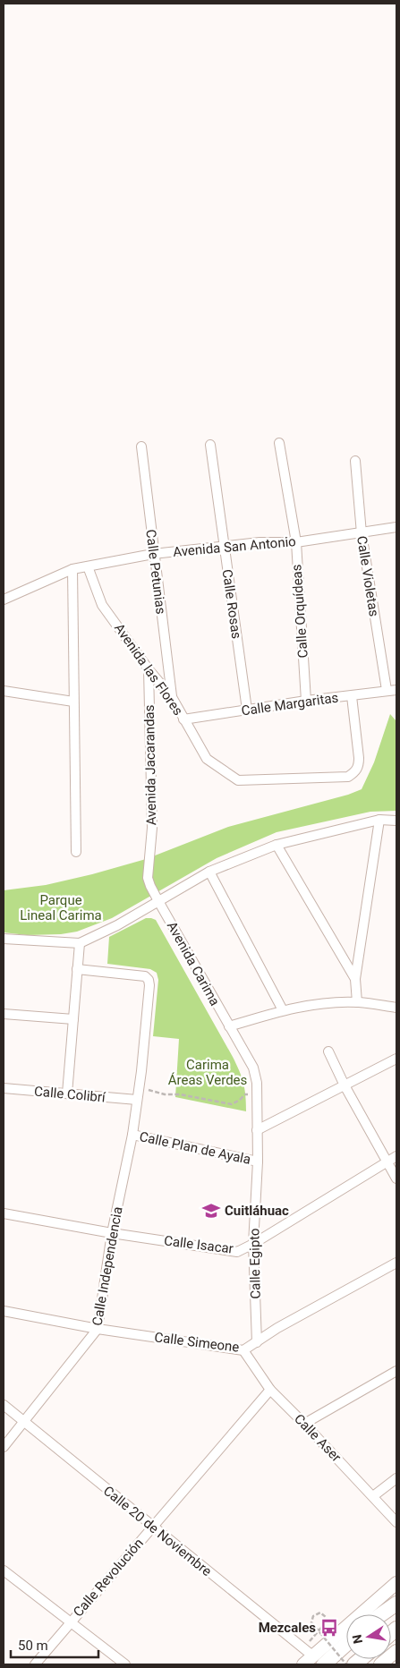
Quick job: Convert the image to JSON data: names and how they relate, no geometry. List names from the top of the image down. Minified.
{"streets":{"street":["Avenida San Antonio","Calle Petunias","Calle Violetas","Calle Rosas","Calle Orquídeas","Avenida las Flores","Calle Margaritas","Avenida Jacarandas","Avenida Carima","Calle Colibrí","Calle Plan de Ayala","Calle Isacar","Calle Egipto","Calle Independencia","Calle Simeone","Calle Aser","Calle 20 de Noviembre","Calle Revolución"]},"crossings":[["Avenida San Antonio","Calle Petunias"],["Avenida San Antonio","Calle Violetas"],["Avenida San Antonio","Calle Rosas"],["Avenida San Antonio","Calle Orquídeas"],["Avenida San Antonio","Avenida las Flores"],["Calle Petunias","Avenida las Flores"],["Calle Violetas","Calle Margaritas"],["Calle Rosas","Calle Margaritas"],["Calle Orquídeas","Calle Margaritas"],["Avenida las Flores","Calle Margaritas"],["Avenida las Flores","Avenida Jacarandas"],["Avenida Jacarandas","Avenida Carima"],["Avenida Carima","Calle Egipto"],["Calle Colibrí","Calle Independencia"],["Calle Plan de Ayala","Calle Egipto"],["Calle Plan de Ayala","Calle Independencia"],["Calle Isacar","Calle Egipto"],["Calle Isacar","Calle Independencia"],["Calle Egipto","Calle Simeone"],["Calle Independencia","Calle Simeone"],["Calle Independencia","Calle 20 de Noviembre"],["Calle Simeone","Calle Aser"],["Calle Aser","Calle Revolución"],["Calle 20 de Noviembre","Calle Revolución"]],"parks":["Parque Lineal Carima","Carima Áreas Verdes"],"places":{"school or university":["Cuitláhuac"],"bus stop":["Mezcales"]},"scale_bar":"50 m","north":"left"}
